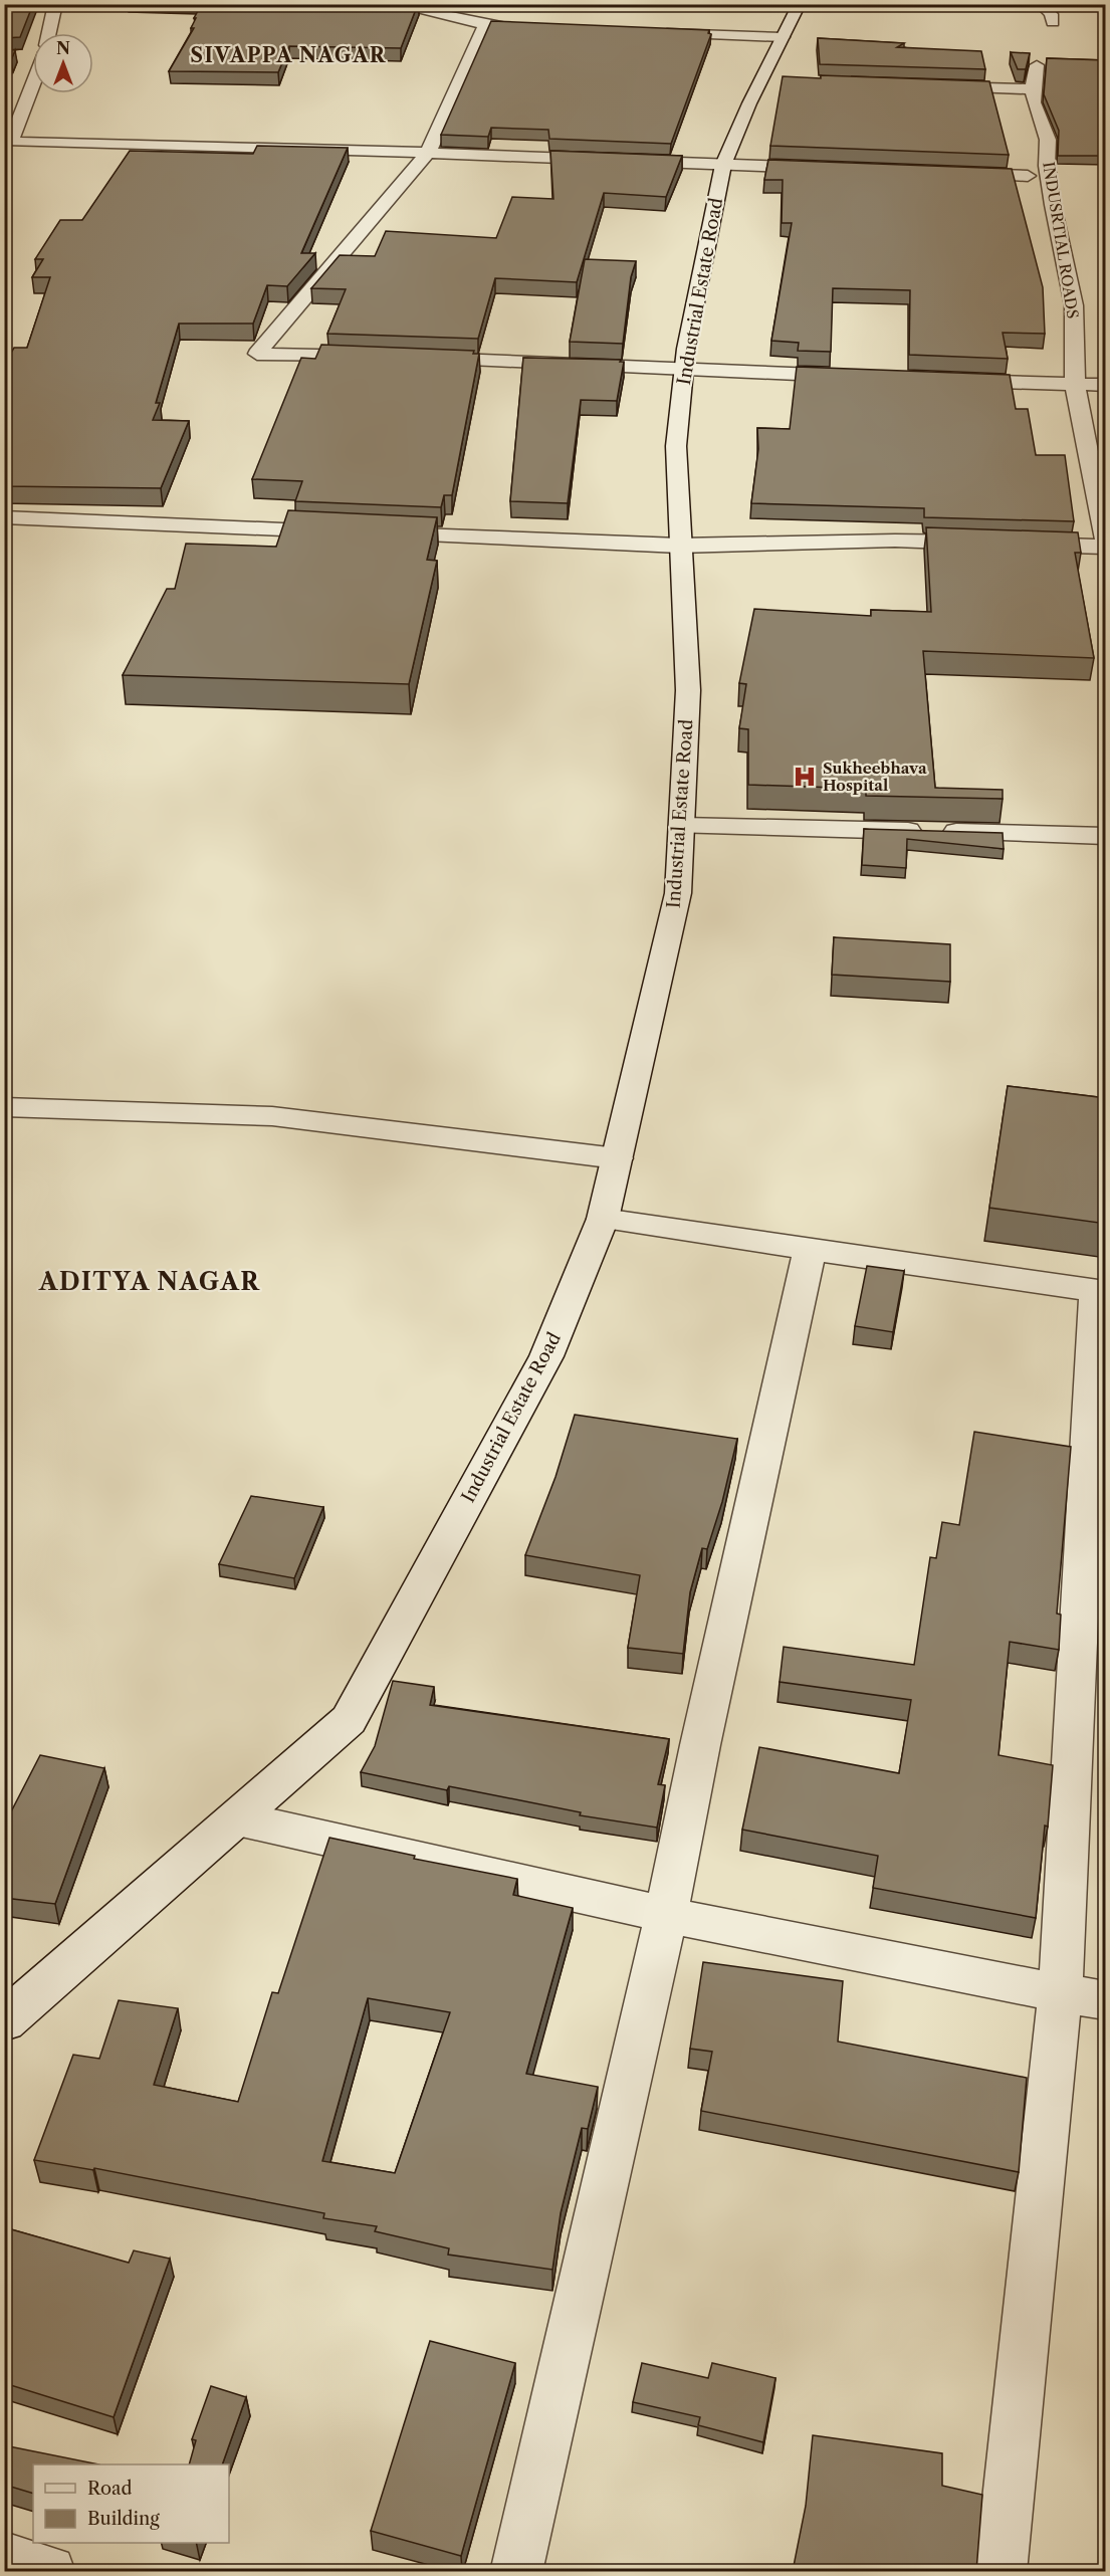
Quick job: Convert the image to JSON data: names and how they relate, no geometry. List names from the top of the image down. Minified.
{"streets":{"street":["INDUSRTIAL ROADS","Industrial Estate Road"]},"districts":["SIVAPPA NAGAR","ADITYA NAGAR"],"places":{"hospital":["Sukheebhava Hospital"]},"legend":["Road","Building"],"north":"top"}
